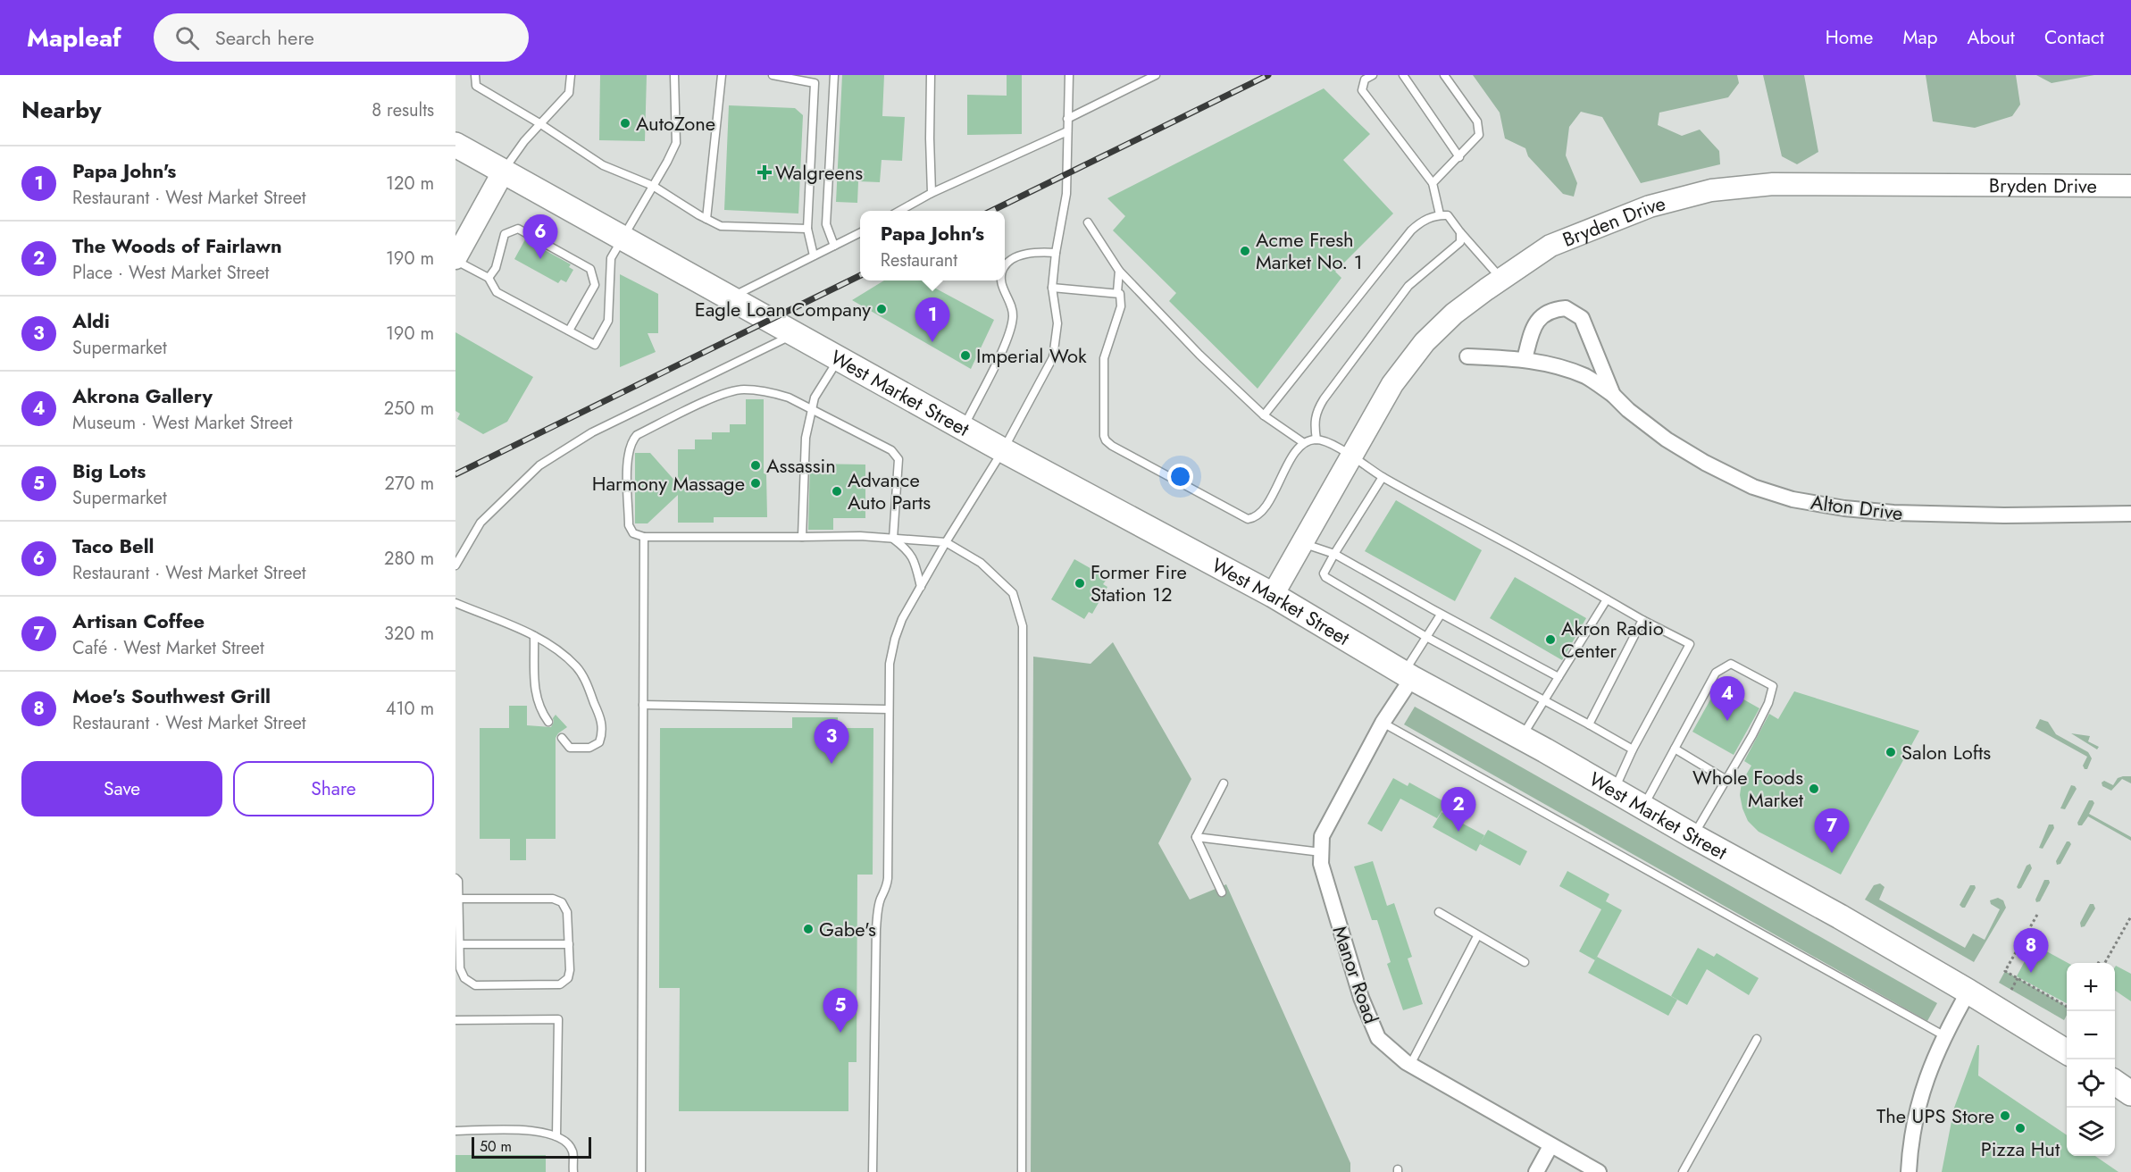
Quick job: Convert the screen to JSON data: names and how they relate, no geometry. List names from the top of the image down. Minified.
{"streets":{"main road":["West Market Street"],"street":["Bryden Drive","Alton Drive","Manor Road"]},"crossings":[["Bryden Drive","West Market Street"],["West Market Street","Manor Road"]],"places":{"other":["AutoZone","Acme Fresh Market No. 1","Eagle Loan Company","Imperial Wok","Assassin","Harmony Massage","Advance Auto Parts","Former Fire Station 12","Akron Radio Center","Salon Lofts","Whole Foods Market","Gabe's","The UPS Store","Pizza Hut"],"health":["Walgreens"]},"scale_bar":"50 m","page":{"header":"Mapleaf","search":"Search here","nav":["Home","Map","About","Contact"],"heading":["Nearby","8 results"],"list":[{"mark":"1","name":"Papa John's","note":"Restaurant · West Market Street","value":"120 m"},{"mark":"2","name":"The Woods of Fairlawn","note":"Place · West Market Street","value":"190 m"},{"mark":"3","name":"Aldi","note":"Supermarket","value":"190 m"},{"mark":"4","name":"Akrona Gallery","note":"Museum · West Market Street","value":"250 m"},{"mark":"5","name":"Big Lots","note":"Supermarket","value":"270 m"},{"mark":"6","name":"Taco Bell","note":"Restaurant · West Market Street","value":"280 m"},{"mark":"7","name":"Artisan Coffee","note":"Café · West Market Street","value":"320 m"},{"mark":"8","name":"Moe's Southwest Grill","note":"Restaurant · West Market Street","value":"410 m"}],"popup":["Papa John's","Restaurant"],"pins":["6","1","4","3","2","7","8","5"],"buttons":["Save","Share"],"map_buttons":["+","−"],"scale":"50 m"}}
